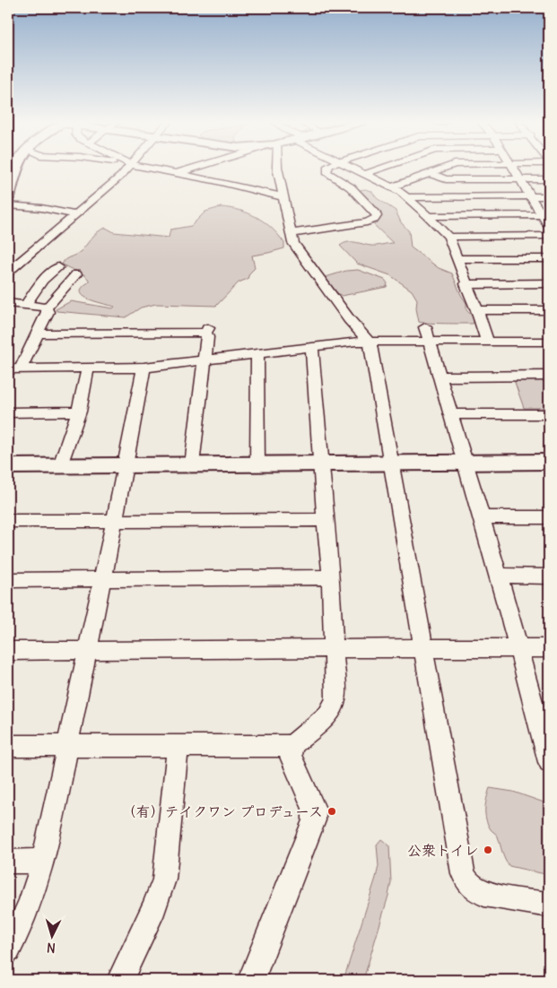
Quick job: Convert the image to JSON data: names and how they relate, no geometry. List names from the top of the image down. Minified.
{"places":["（有）テイクワン プロデュース","公衆トイレ"],"north":"bottom"}
